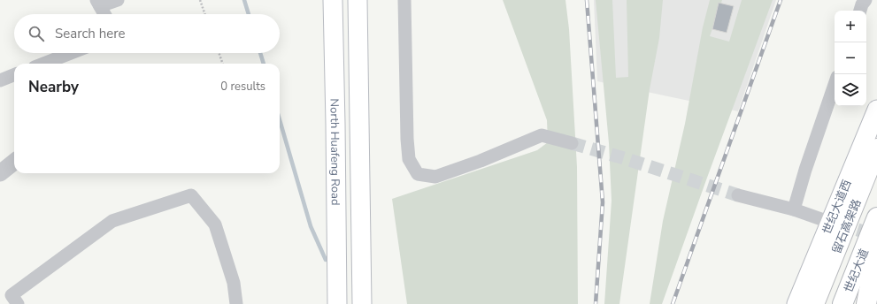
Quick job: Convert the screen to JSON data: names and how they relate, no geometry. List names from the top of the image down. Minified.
{"streets":{"main road":["North Huafeng Road","世纪大道西","留石高架路","世纪大道"]},"page":{"map_buttons":["+","−"],"search":"Search here","heading":["Nearby","0 results"]}}
